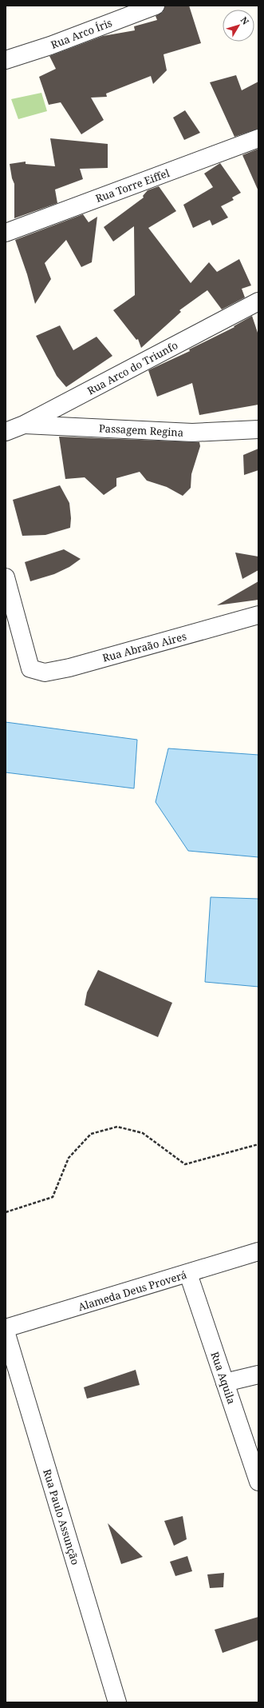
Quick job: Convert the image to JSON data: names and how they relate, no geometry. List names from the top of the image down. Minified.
{"streets":{"street":["Rua Arco Íris","Rua Torre Eiffel","Rua Arco do Triunfo","Passagem Regina","Rua Abraão Aires","Alameda Deus Proverá","Rua Aquila","Rua Paulo Assunção"]},"crossings":[["Rua Arco do Triunfo","Passagem Regina"],["Alameda Deus Proverá","Rua Aquila"]],"north":"top right"}
